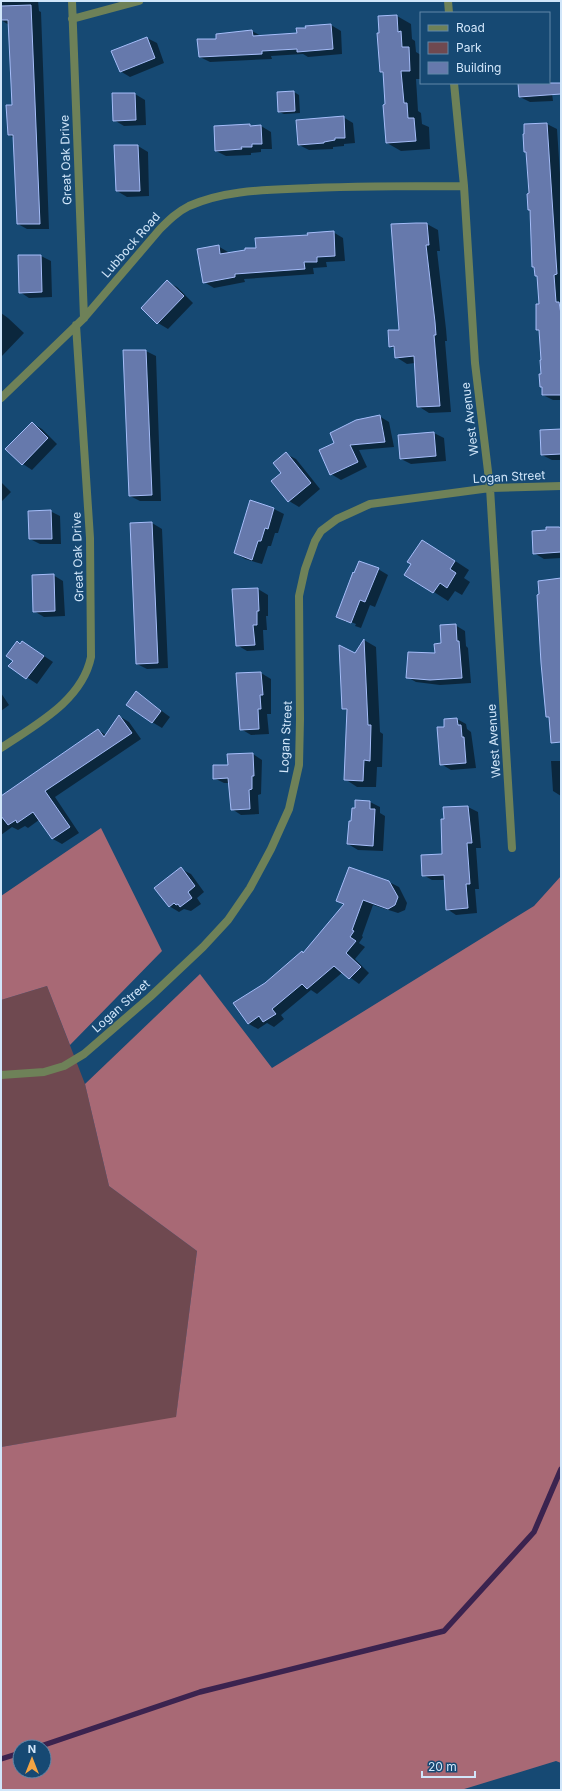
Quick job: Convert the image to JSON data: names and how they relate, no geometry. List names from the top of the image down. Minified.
{"streets":{"street":["Great Oak Drive","Lubbock Road","West Avenue","Logan Street"]},"crossings":[["Great Oak Drive","Lubbock Road"],["Lubbock Road","West Avenue"],["West Avenue","Logan Street"]],"legend":["Road","Park","Building"],"scale_bar":"20 m","north":"top"}
